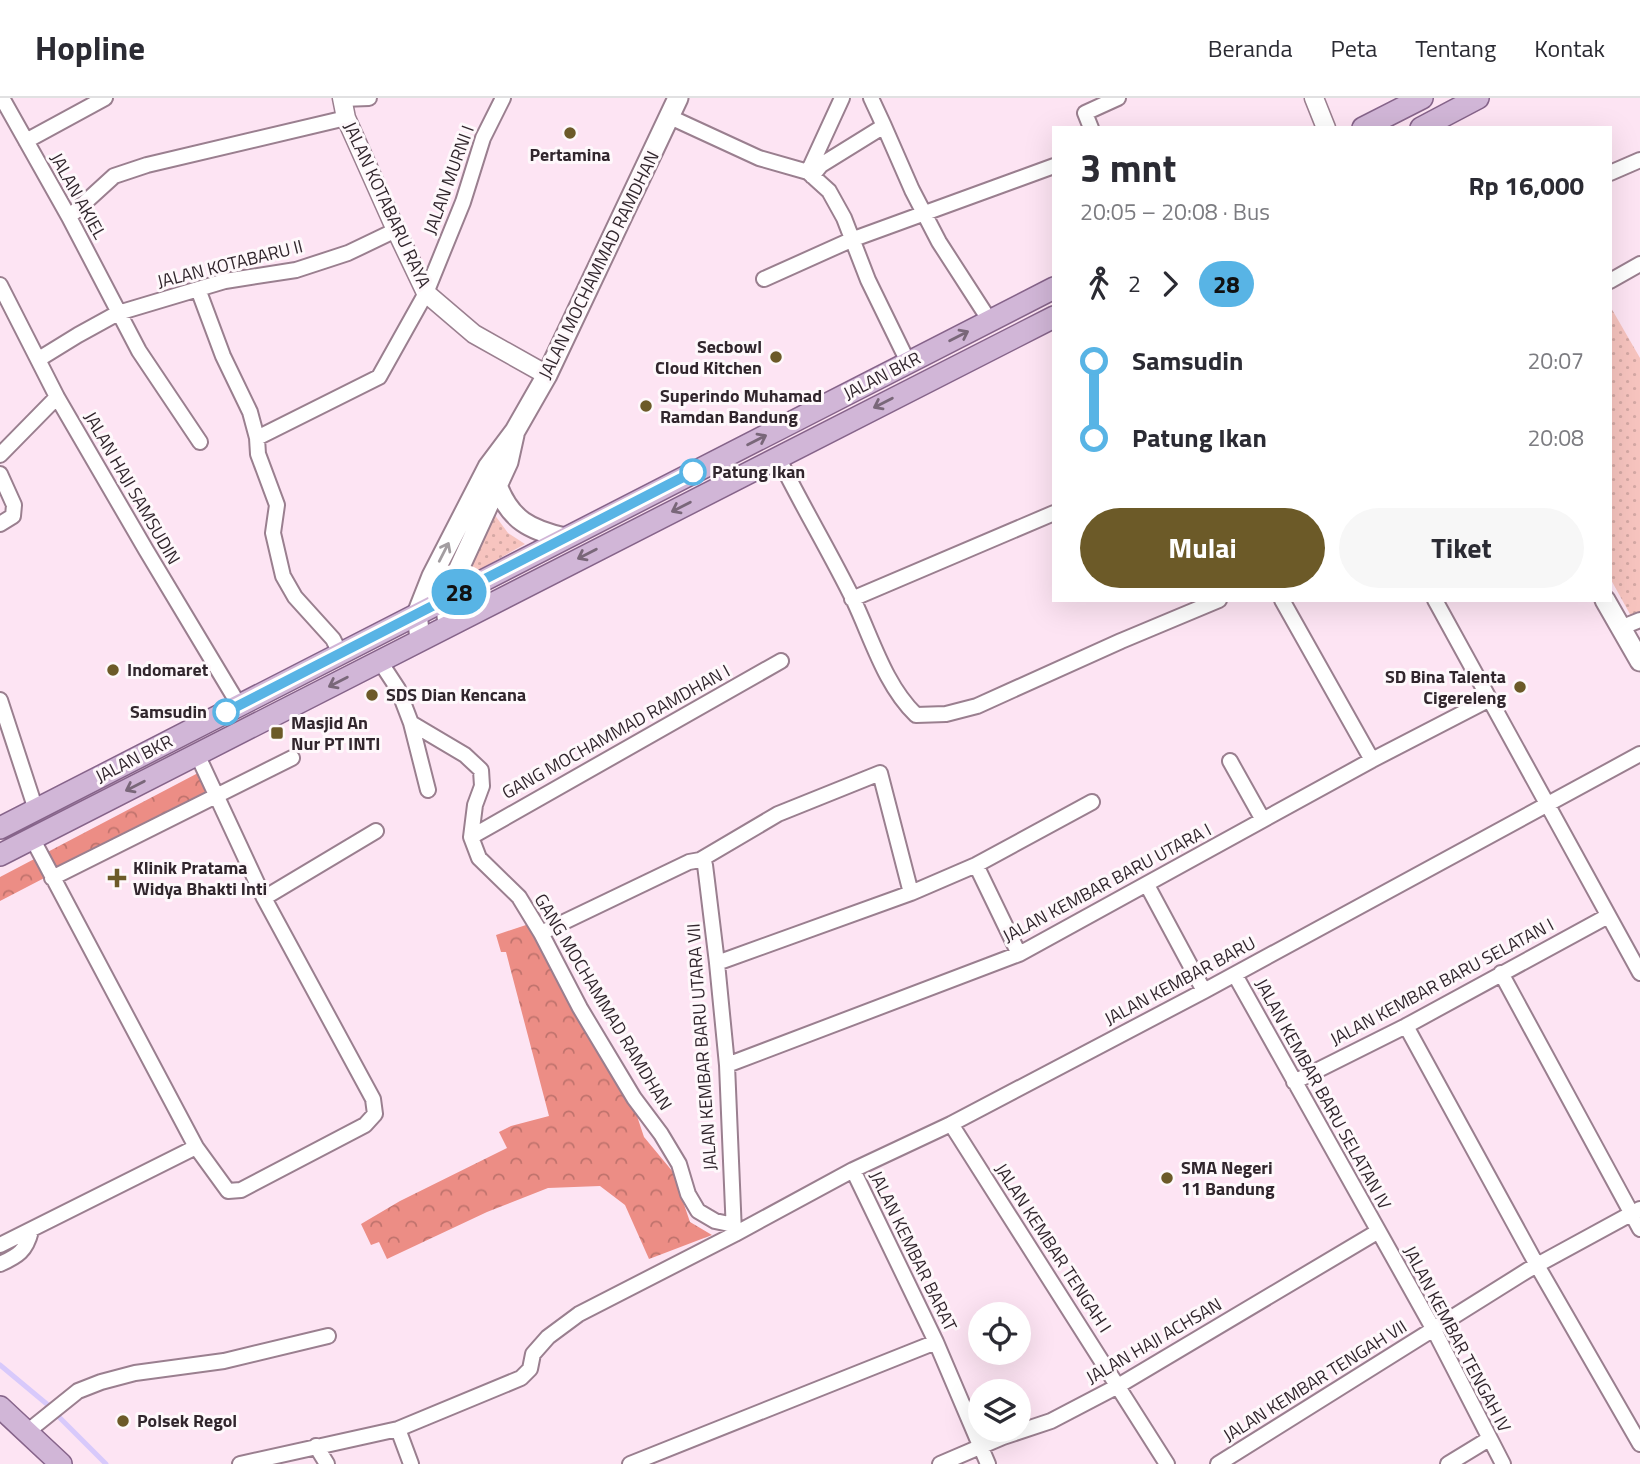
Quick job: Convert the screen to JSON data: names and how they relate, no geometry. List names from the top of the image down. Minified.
{"streets":{"main road":["JALAN MOCHAMMAD RAMDHAN","JALAN BKR"],"street":["JALAN MURNI I","JALAN AKIEL","JALAN KOTABARU RAYA","JALAN KOTABARU II","JALAN HAJI SAMSUDIN","GANG MOCHAMMAD RAMDHAN I","JALAN KEMBAR BARU UTARA I","JALAN KEMBAR BARU","JALAN KEMBAR BARU SELATAN I","GANG MOCHAMMAD RAMDHAN","JALAN KEMBAR BARU UTARA VII","JALAN KEMBAR BARU SELATAN IV","JALAN KEMBAR TENGAH I","JALAN KEMBAR BARAT","JALAN KEMBAR TENGAH IV","JALAN HAJI ACHSAN","JALAN KEMBAR TENGAH VII"]},"crossings":[["JALAN MURNI I","JALAN KOTABARU RAYA"],["JALAN AKIEL","JALAN KOTABARU II"],["JALAN KOTABARU RAYA","JALAN KOTABARU II"],["JALAN KOTABARU RAYA","JALAN MOCHAMMAD RAMDHAN"],["JALAN KOTABARU II","JALAN HAJI SAMSUDIN"],["JALAN MOCHAMMAD RAMDHAN","JALAN BKR"],["JALAN BKR","JALAN HAJI SAMSUDIN"],["GANG MOCHAMMAD RAMDHAN I","GANG MOCHAMMAD RAMDHAN"],["JALAN KEMBAR BARU UTARA I","JALAN KEMBAR BARU UTARA VII"],["JALAN KEMBAR BARU","GANG MOCHAMMAD RAMDHAN"],["JALAN KEMBAR BARU","JALAN KEMBAR BARU UTARA VII"],["JALAN KEMBAR BARU","JALAN KEMBAR BARU SELATAN IV"],["JALAN KEMBAR BARU","JALAN KEMBAR TENGAH I"],["JALAN KEMBAR BARU","JALAN KEMBAR BARAT"],["JALAN KEMBAR BARU SELATAN I","JALAN KEMBAR BARU SELATAN IV"],["GANG MOCHAMMAD RAMDHAN","JALAN KEMBAR BARU UTARA VII"],["JALAN KEMBAR BARU SELATAN IV","JALAN KEMBAR TENGAH IV"],["JALAN KEMBAR BARU SELATAN IV","JALAN HAJI ACHSAN"],["JALAN KEMBAR TENGAH I","JALAN HAJI ACHSAN"],["JALAN KEMBAR BARAT","JALAN HAJI ACHSAN"],["JALAN KEMBAR TENGAH IV","JALAN HAJI ACHSAN"],["JALAN KEMBAR TENGAH IV","JALAN KEMBAR TENGAH VII"]],"places":{"other":["Pertamina","Secbowl Cloud Kitchen","Superindo Muhamad Ramdan Bandung","Patung Ikan","Indomaret","SD Bina Talenta Cigereleng","SDS Dian Kencana","Samsudin","SMA Negeri 11 Bandung","Polsek Regol"],"transit":["Masjid An Nur PT INTI"],"health":["Klinik Pratama Widya Bhakti Inti"]},"lines":["bus line 28"],"page":{"header":"Hopline","nav":["Beranda","Peta","Tentang","Kontak"],"on_map":"28","heading":["3 mnt","20:05 – 20:08 · Bus","Rp 16,000"],"legs":["2","28"],"list":[{"name":"Samsudin","value":"20:07"},{"name":"Patung Ikan","value":"20:08"}],"buttons":["Mulai","Tiket"]}}
